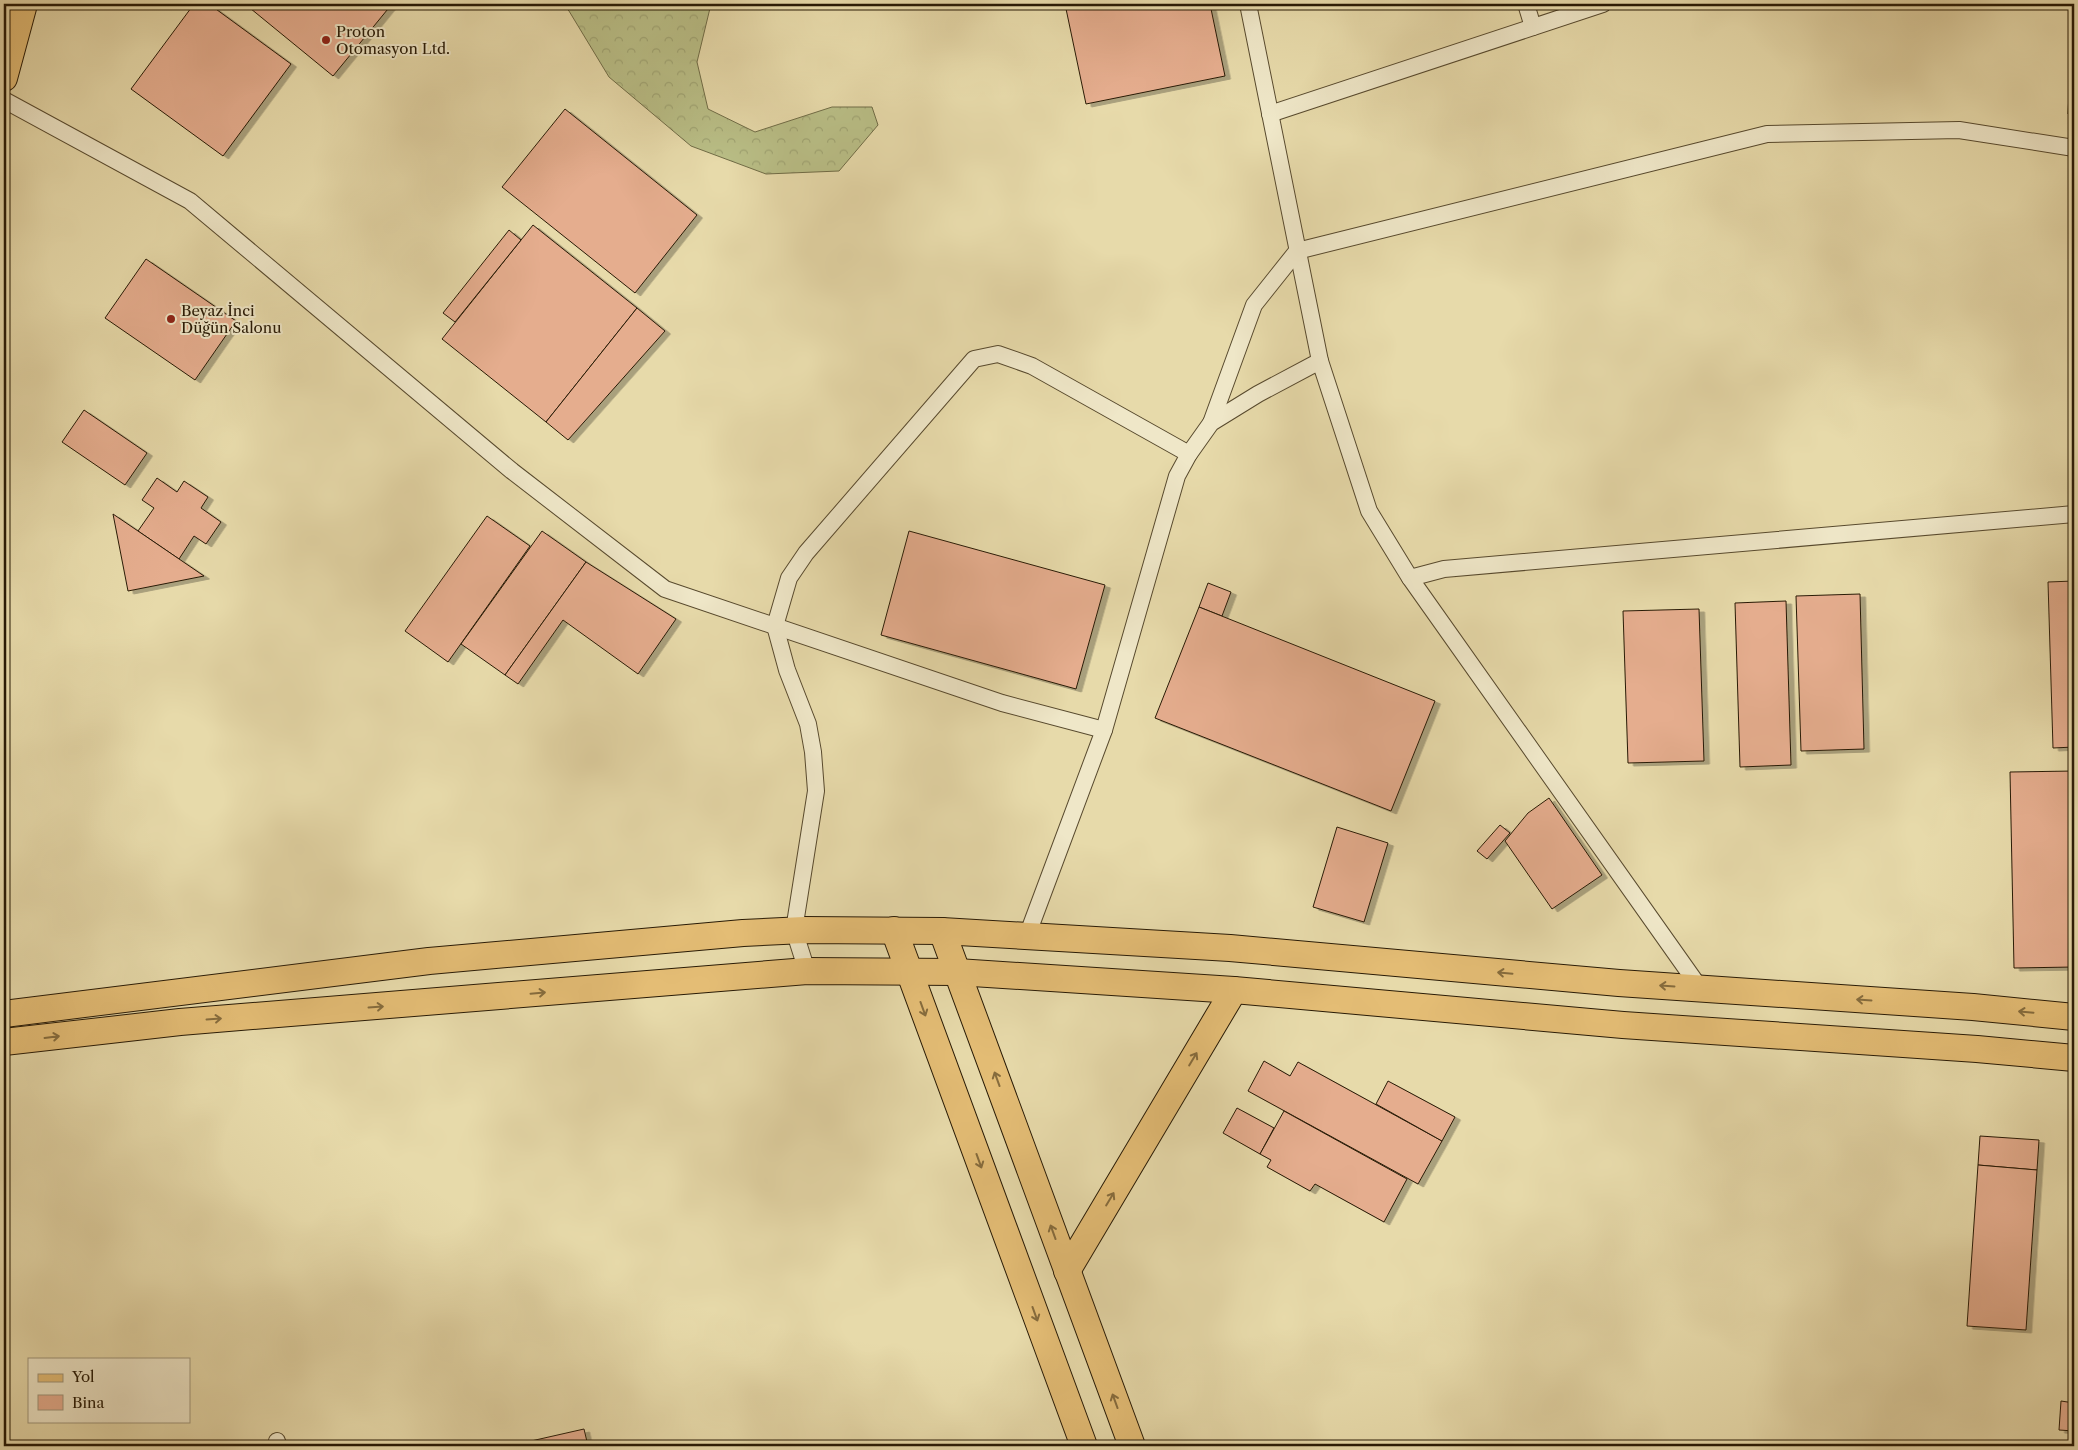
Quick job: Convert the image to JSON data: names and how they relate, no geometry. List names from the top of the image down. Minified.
{"places":["Proton Otomasyon Ltd.","Beyaz İnci Düğün Salonu"],"legend":["Yol","Bina"]}
